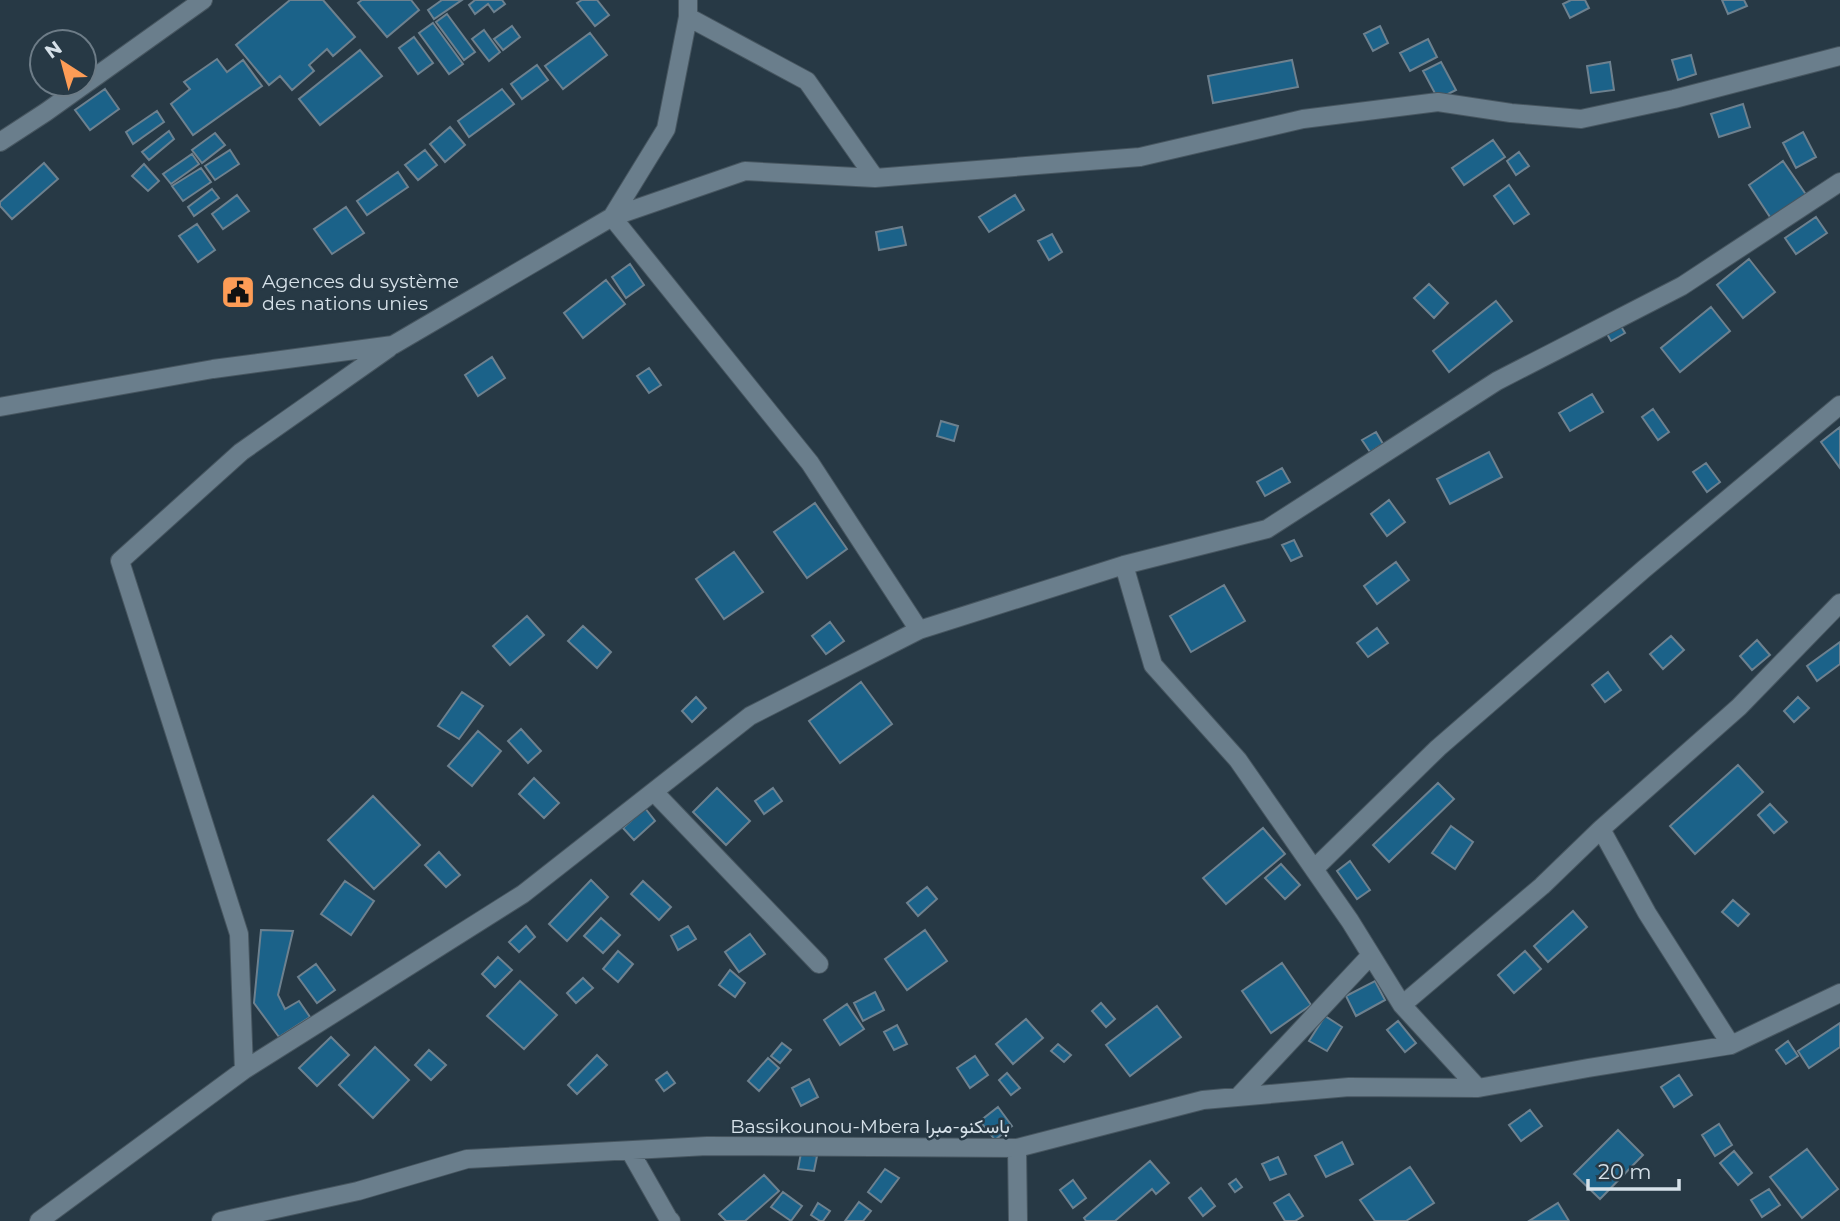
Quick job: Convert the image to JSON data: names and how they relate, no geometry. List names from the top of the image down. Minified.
{"streets":{"street":["Bassikounou-Mbera باسكنو-مبرا"]},"places":{"public building":["Agences du système des nations unies"]},"scale_bar":"20 m","north":"top left"}
